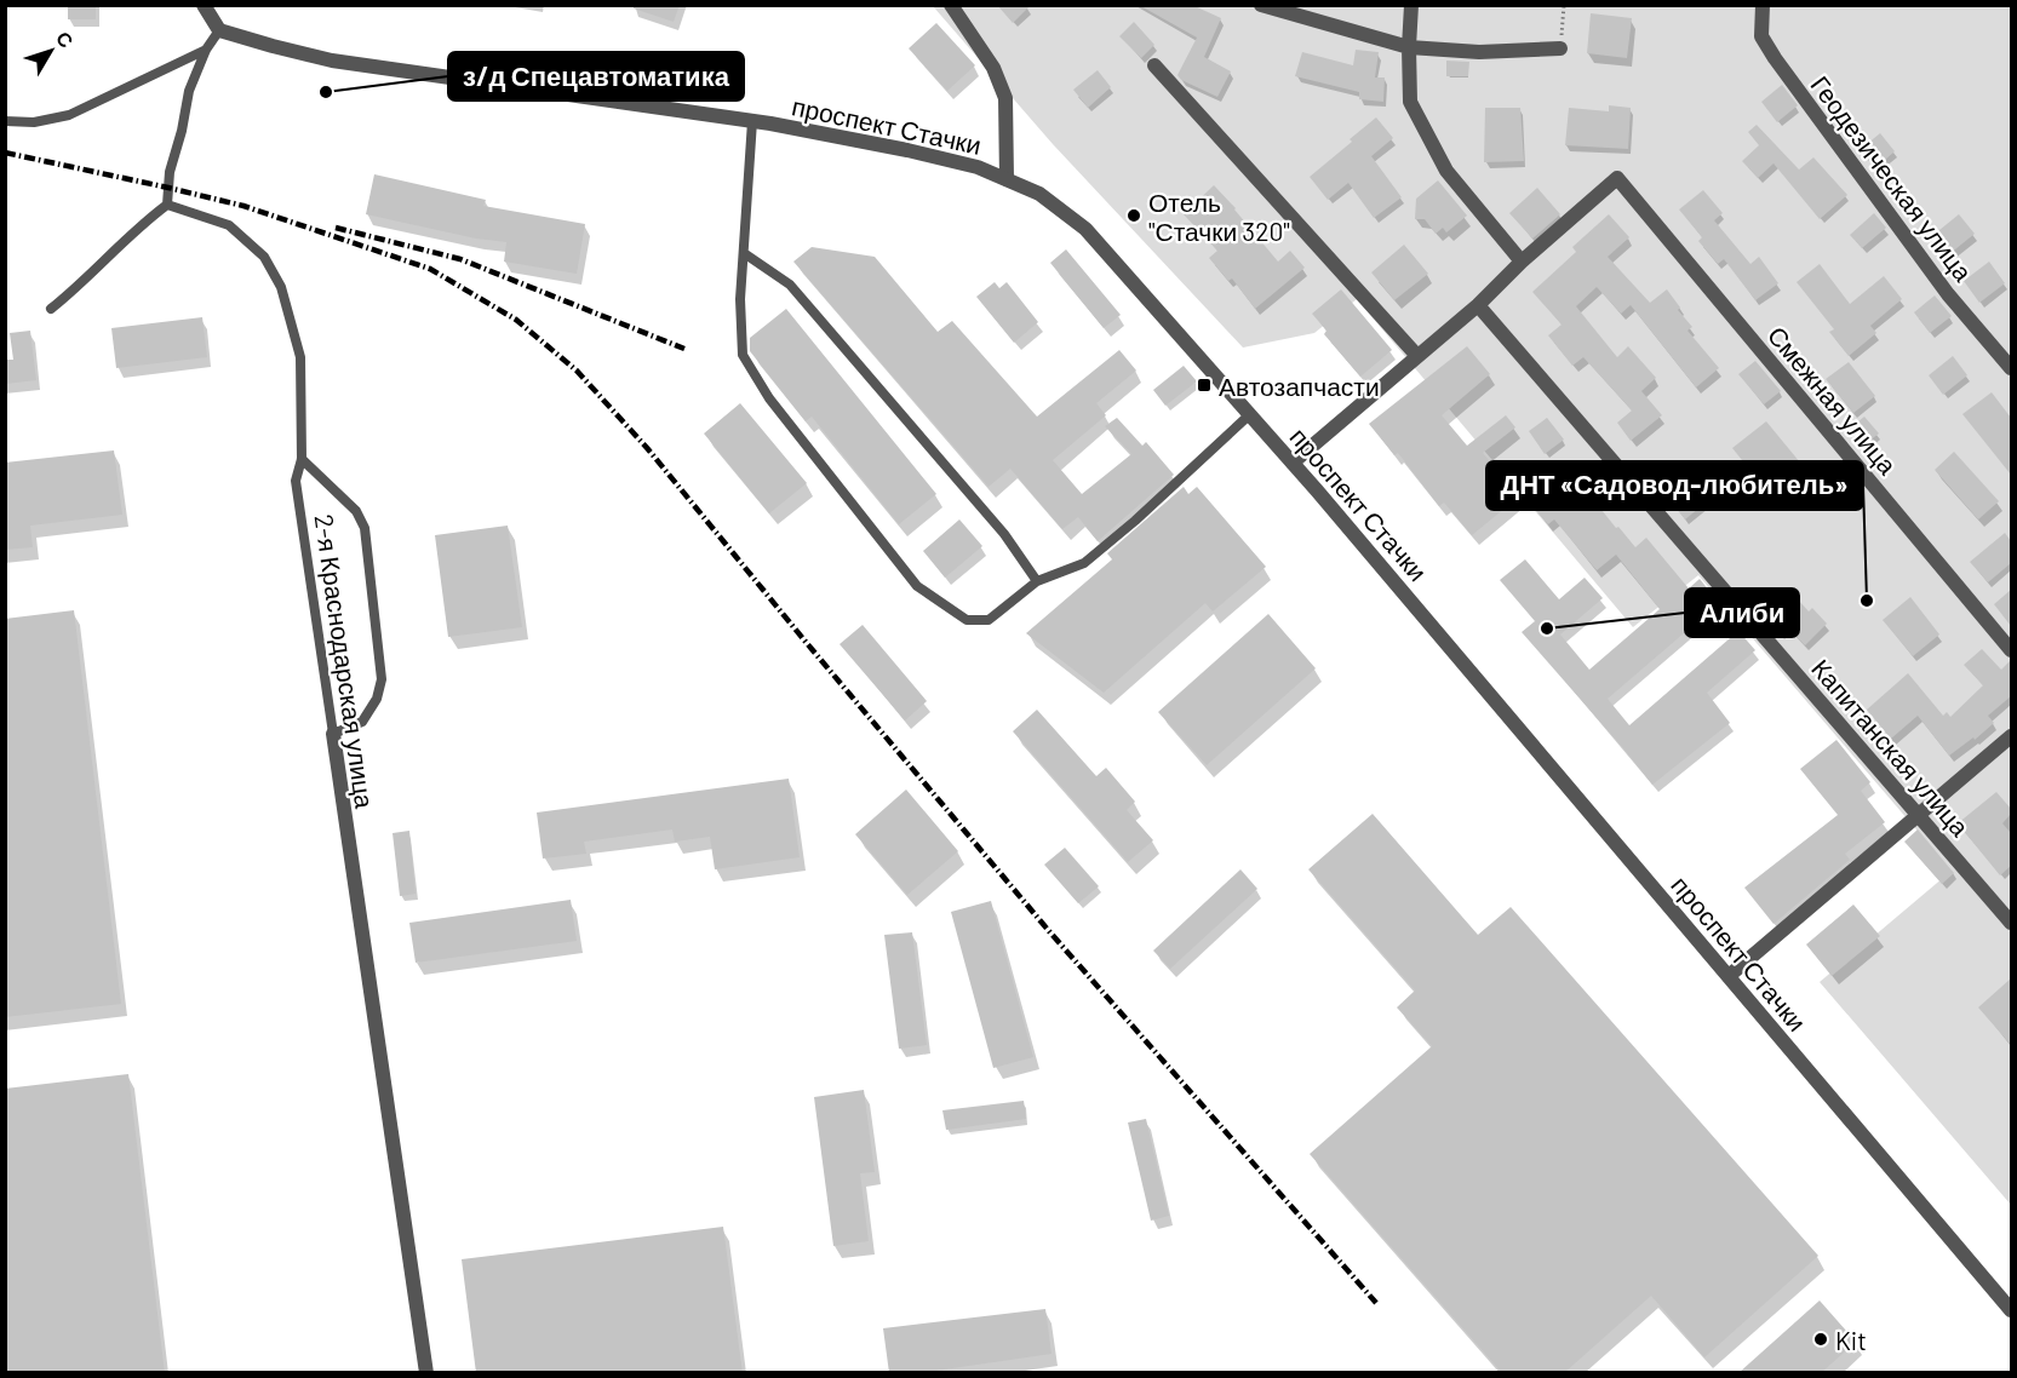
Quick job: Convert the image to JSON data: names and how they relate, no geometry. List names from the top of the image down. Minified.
{"streets":{"street":["проспект Стачки","Геодезическая улица","Смежная улица","2-я Краснодарская улица","Капитанская улица"]},"places":{"other":["з/д Спецавтоматика","Отель \"Стачки 320\"","ДНТ «Садовод-любитель»","Алиби","Kit"],"transit":["Автозапчасти"]},"north":"top right"}
